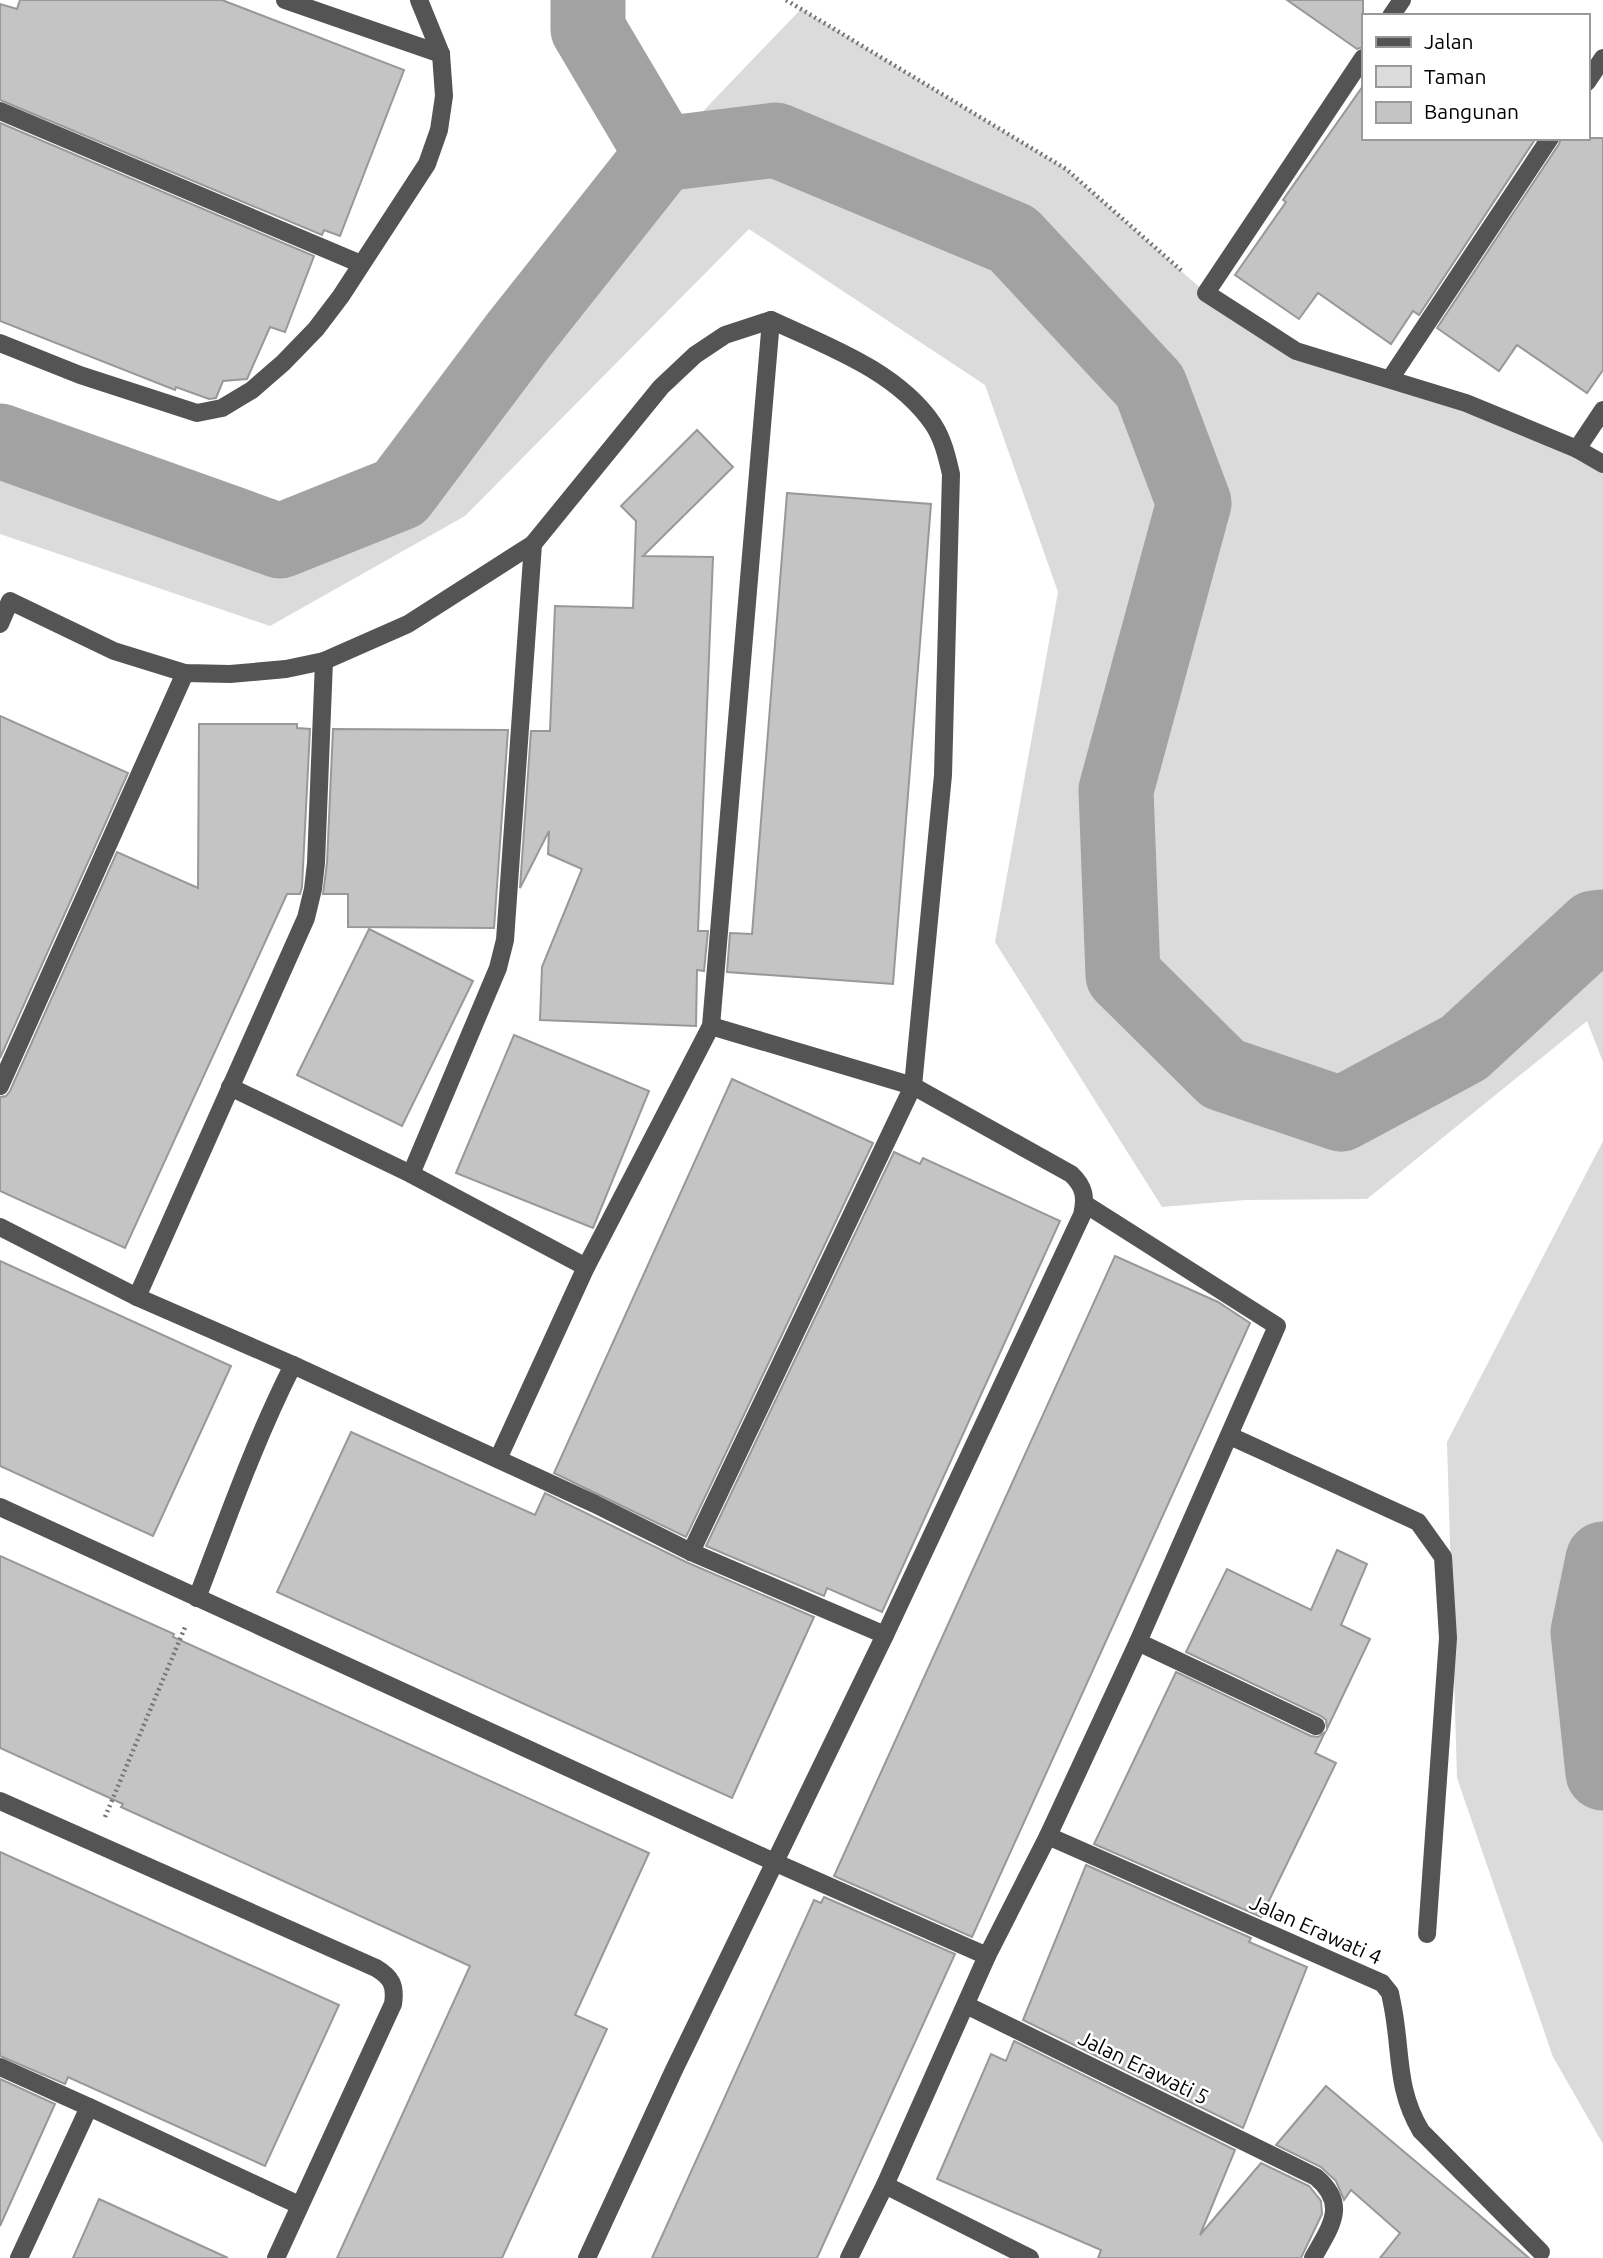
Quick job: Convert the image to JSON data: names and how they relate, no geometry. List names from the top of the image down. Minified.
{"streets":{"street":["Jalan Erawati 4","Jalan Erawati 5"]},"legend":["Jalan","Taman","Bangunan"]}
